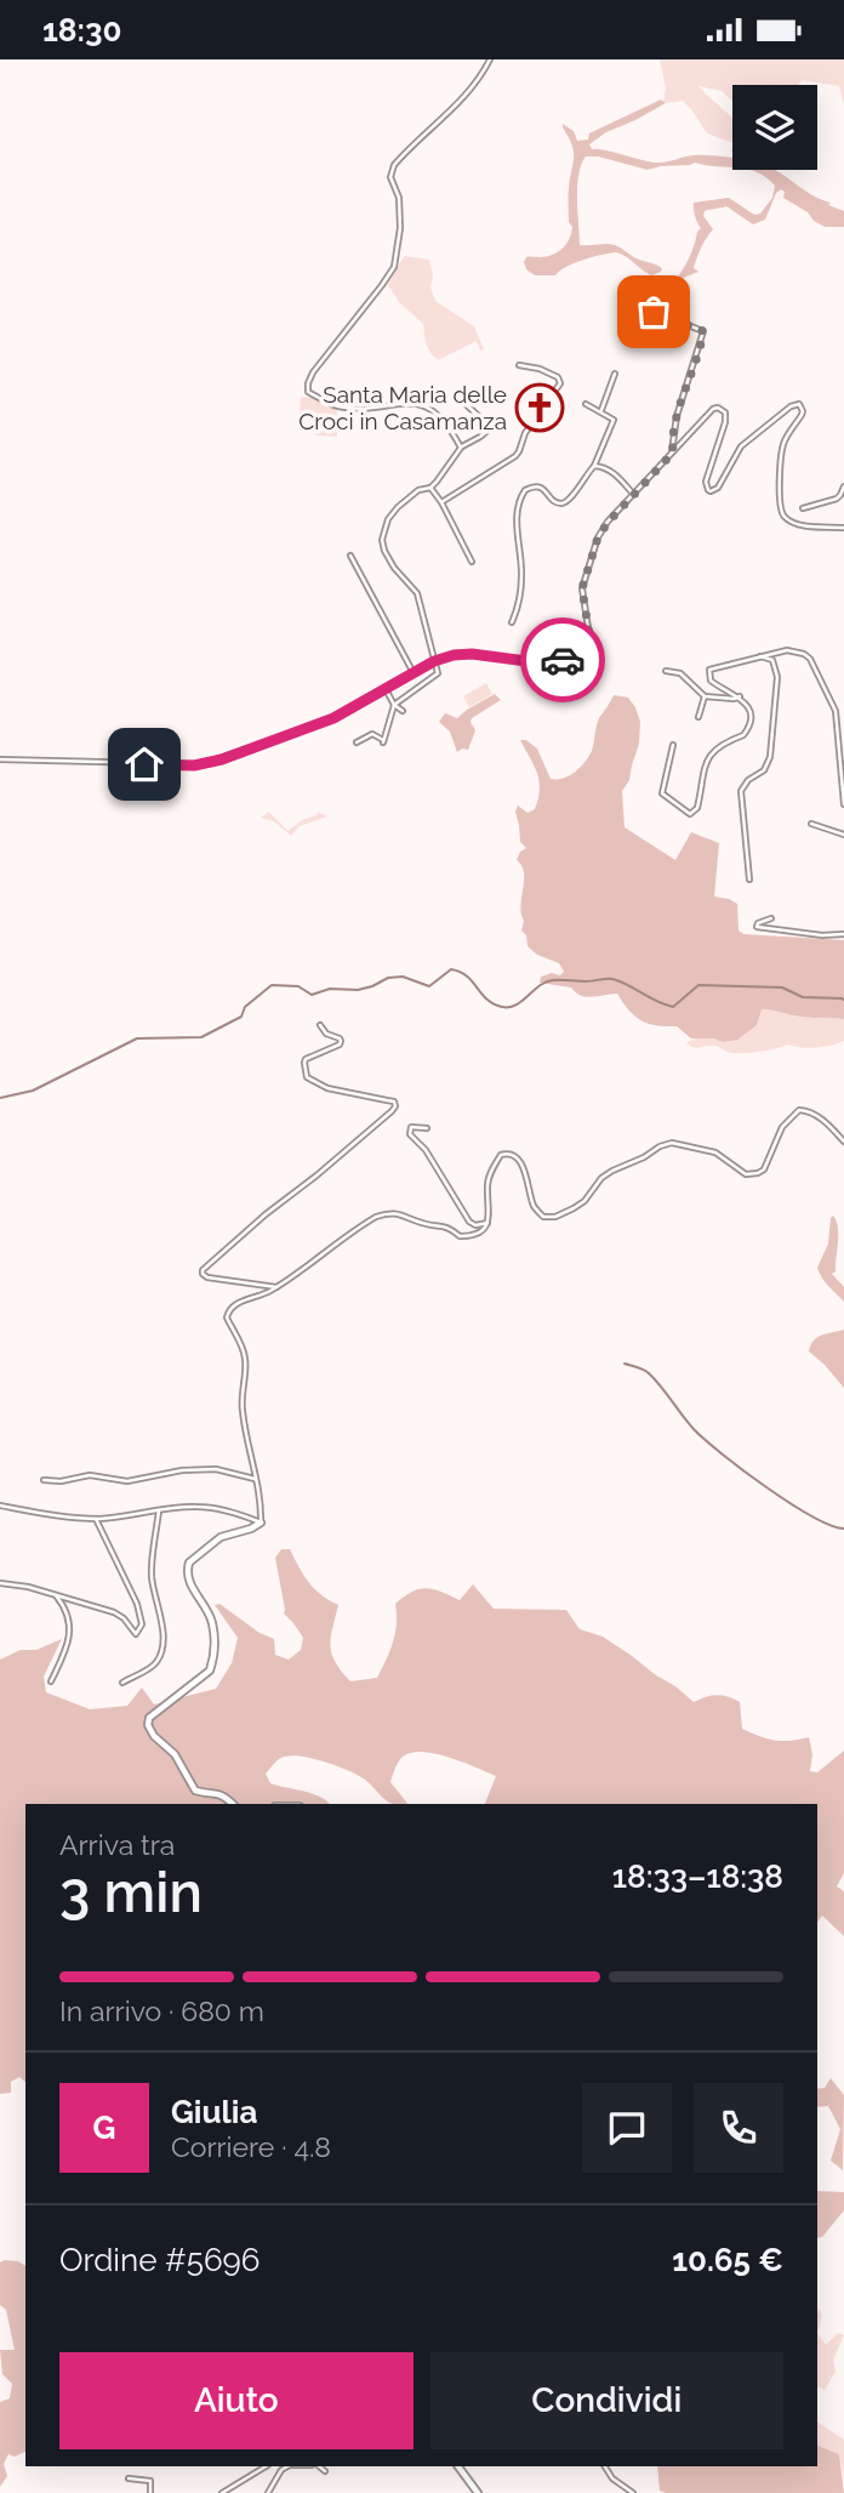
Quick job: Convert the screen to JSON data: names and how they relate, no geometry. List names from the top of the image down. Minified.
{"places":{"church":["Santa Maria delle Croci in Casamanza"]},"page":{"status":"18:30","heading":["3 min","Arriva tra","18:33–18:38"],"panel":["Giulia","Corriere · 4.8","Ordine #5696","10.65 €"],"bar":"In arrivo · 680 m","round":"G","buttons":["Aiuto","Condividi"]}}
